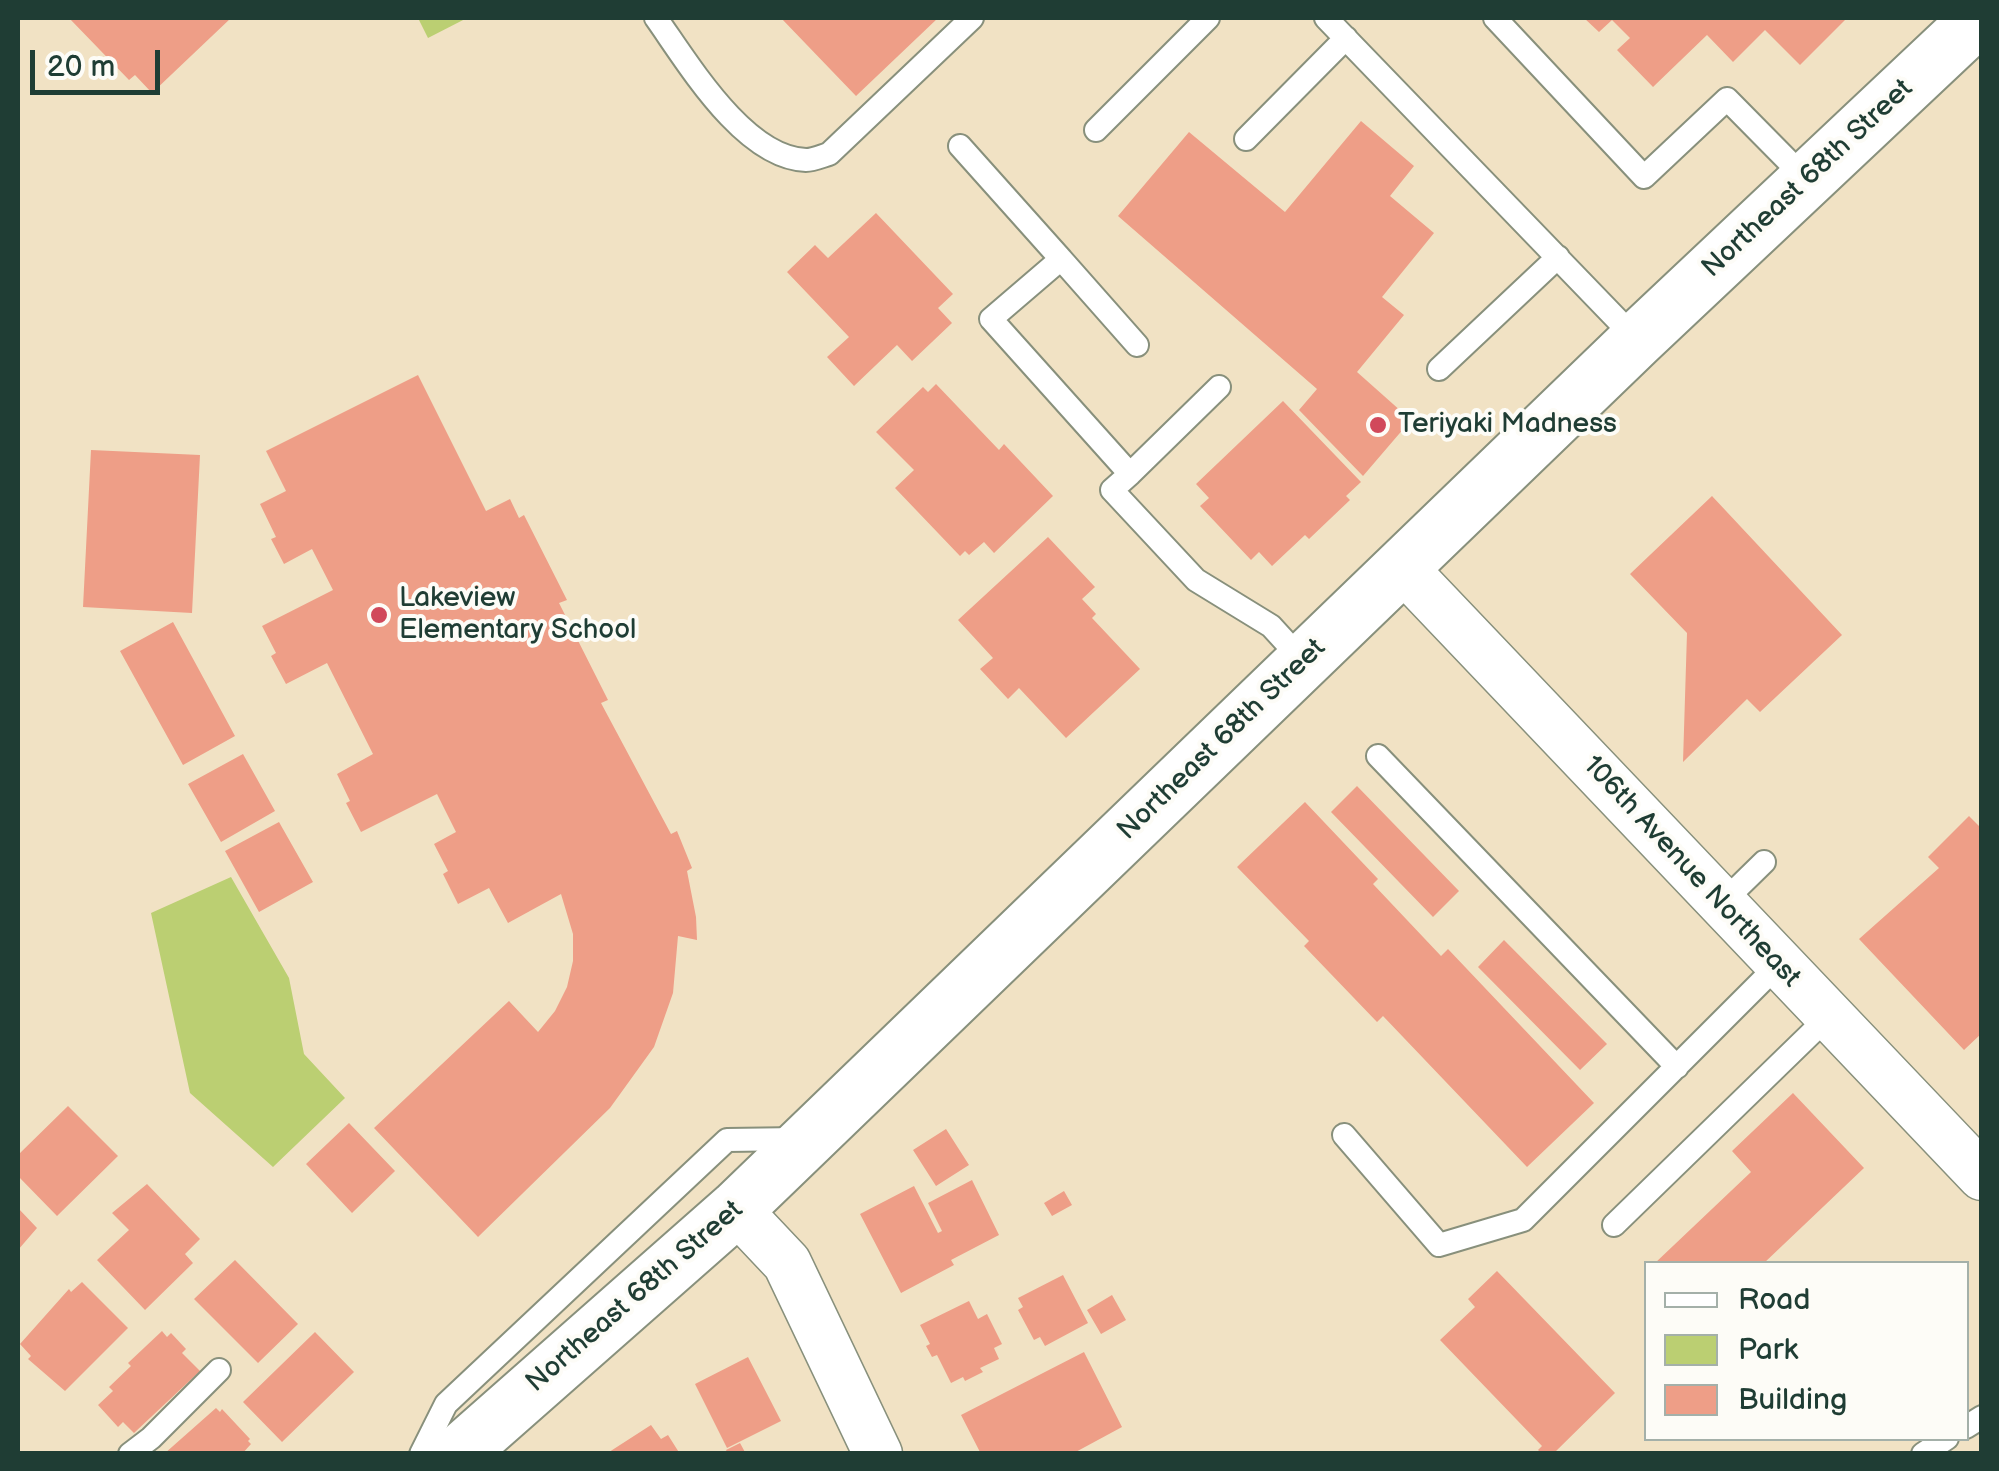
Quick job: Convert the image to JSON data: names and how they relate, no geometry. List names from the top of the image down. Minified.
{"streets":{"main road":["Northeast 68th Street"],"street":["106th Avenue Northeast"]},"crossings":[["Northeast 68th Street","106th Avenue Northeast"]],"places":["Teriyaki Madness","Lakeview Elementary School"],"legend":["Road","Park","Building"],"scale_bar":"20 m"}
